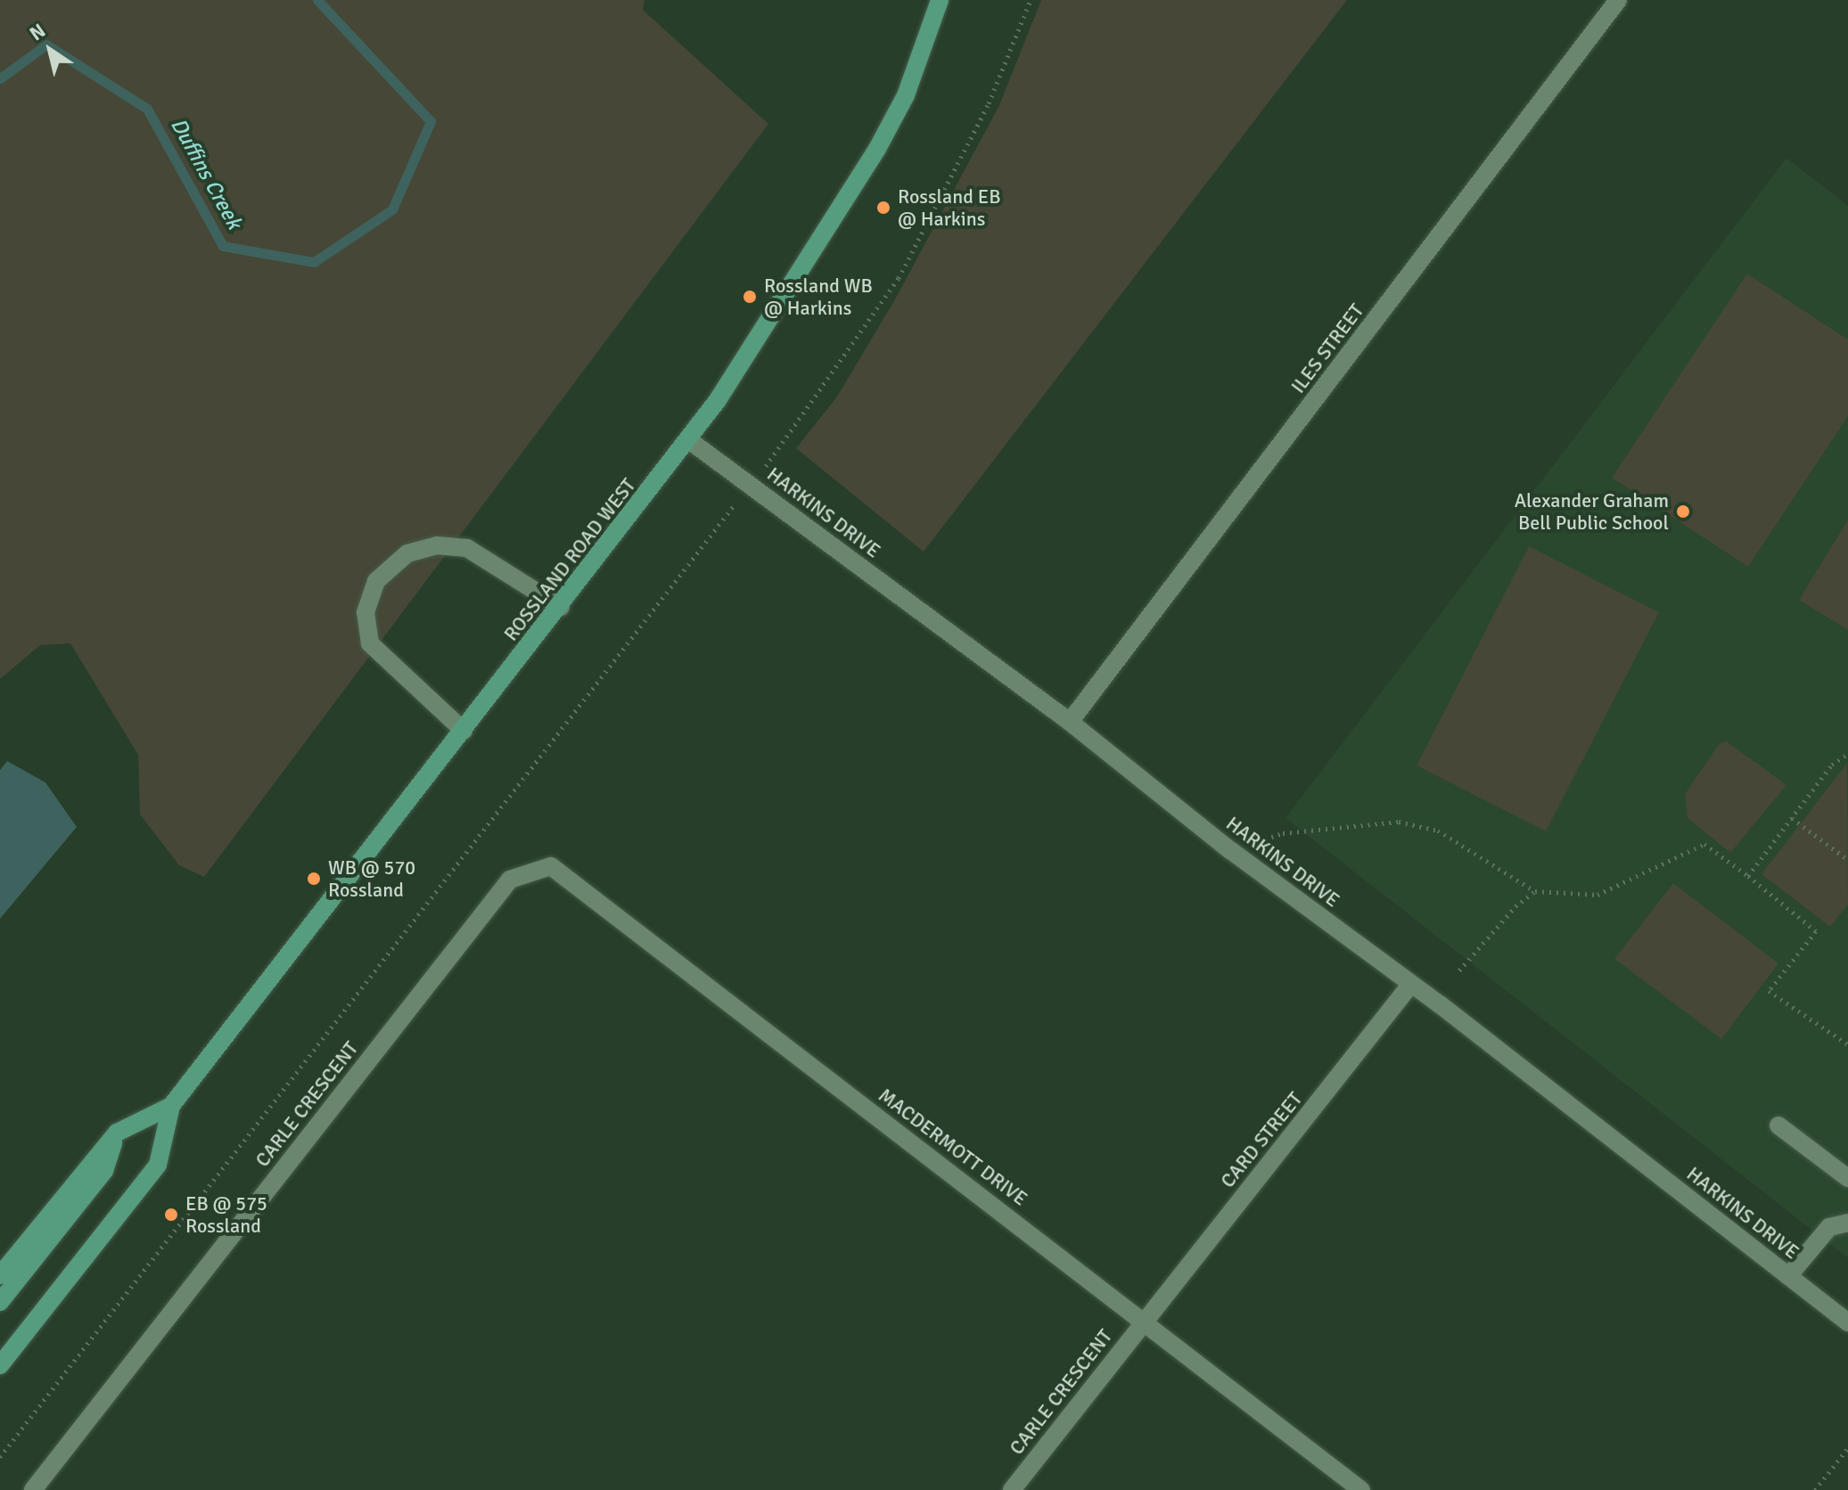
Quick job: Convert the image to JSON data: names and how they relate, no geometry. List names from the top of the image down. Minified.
{"streets":{"main road":["ROSSLAND ROAD WEST"],"street":["ILES STREET","HARKINS DRIVE","CARLE CRESCENT","CARD STREET","MACDERMOTT DRIVE"]},"crossings":[["ILES STREET","HARKINS DRIVE"],["HARKINS DRIVE","ROSSLAND ROAD WEST"],["HARKINS DRIVE","CARD STREET"],["CARLE CRESCENT","CARD STREET"],["CARLE CRESCENT","MACDERMOTT DRIVE"],["CARD STREET","MACDERMOTT DRIVE"]],"water":["Duffins Creek"],"places":["Rossland EB @ Harkins","Rossland WB @ Harkins","Alexander Graham Bell Public School","WB @ 570 Rossland","EB @ 575 Rossland"],"north":"top left"}
